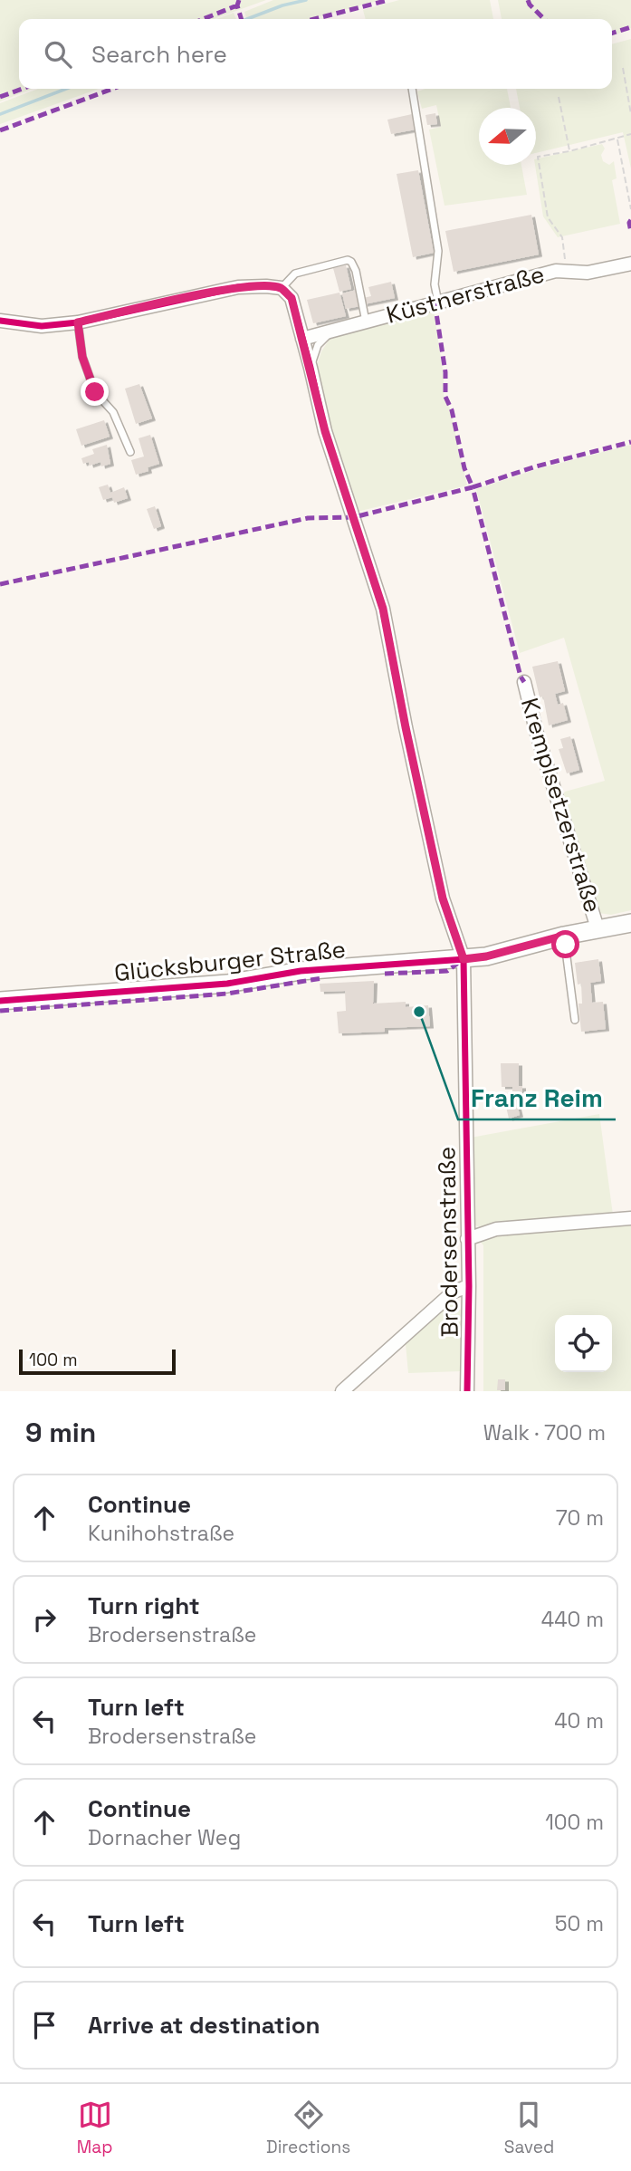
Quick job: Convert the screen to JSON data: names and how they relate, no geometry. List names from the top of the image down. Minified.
{"streets":{"street":["Küstnerstraße","Kremplsetzerstraße","Glücksburger Straße","Brodersenstraße"]},"crossings":[["Küstnerstraße","Brodersenstraße"],["Kremplsetzerstraße","Glücksburger Straße"],["Glücksburger Straße","Brodersenstraße"]],"places":["Franz Reim"],"scale_bar":"100 m","north":"left","page":{"search":"Search here","scale":"100 m","heading":["9 min","Walk · 700 m"],"list":[["Continue","Kunihohstraße","70 m"],["Turn right","Brodersenstraße","440 m"],["Turn left","Brodersenstraße","40 m"],["Continue","Dornacher Weg","100 m"],["Turn left","50 m"],"Arrive at destination"],"nav":["Map","Directions","Saved"]}}
